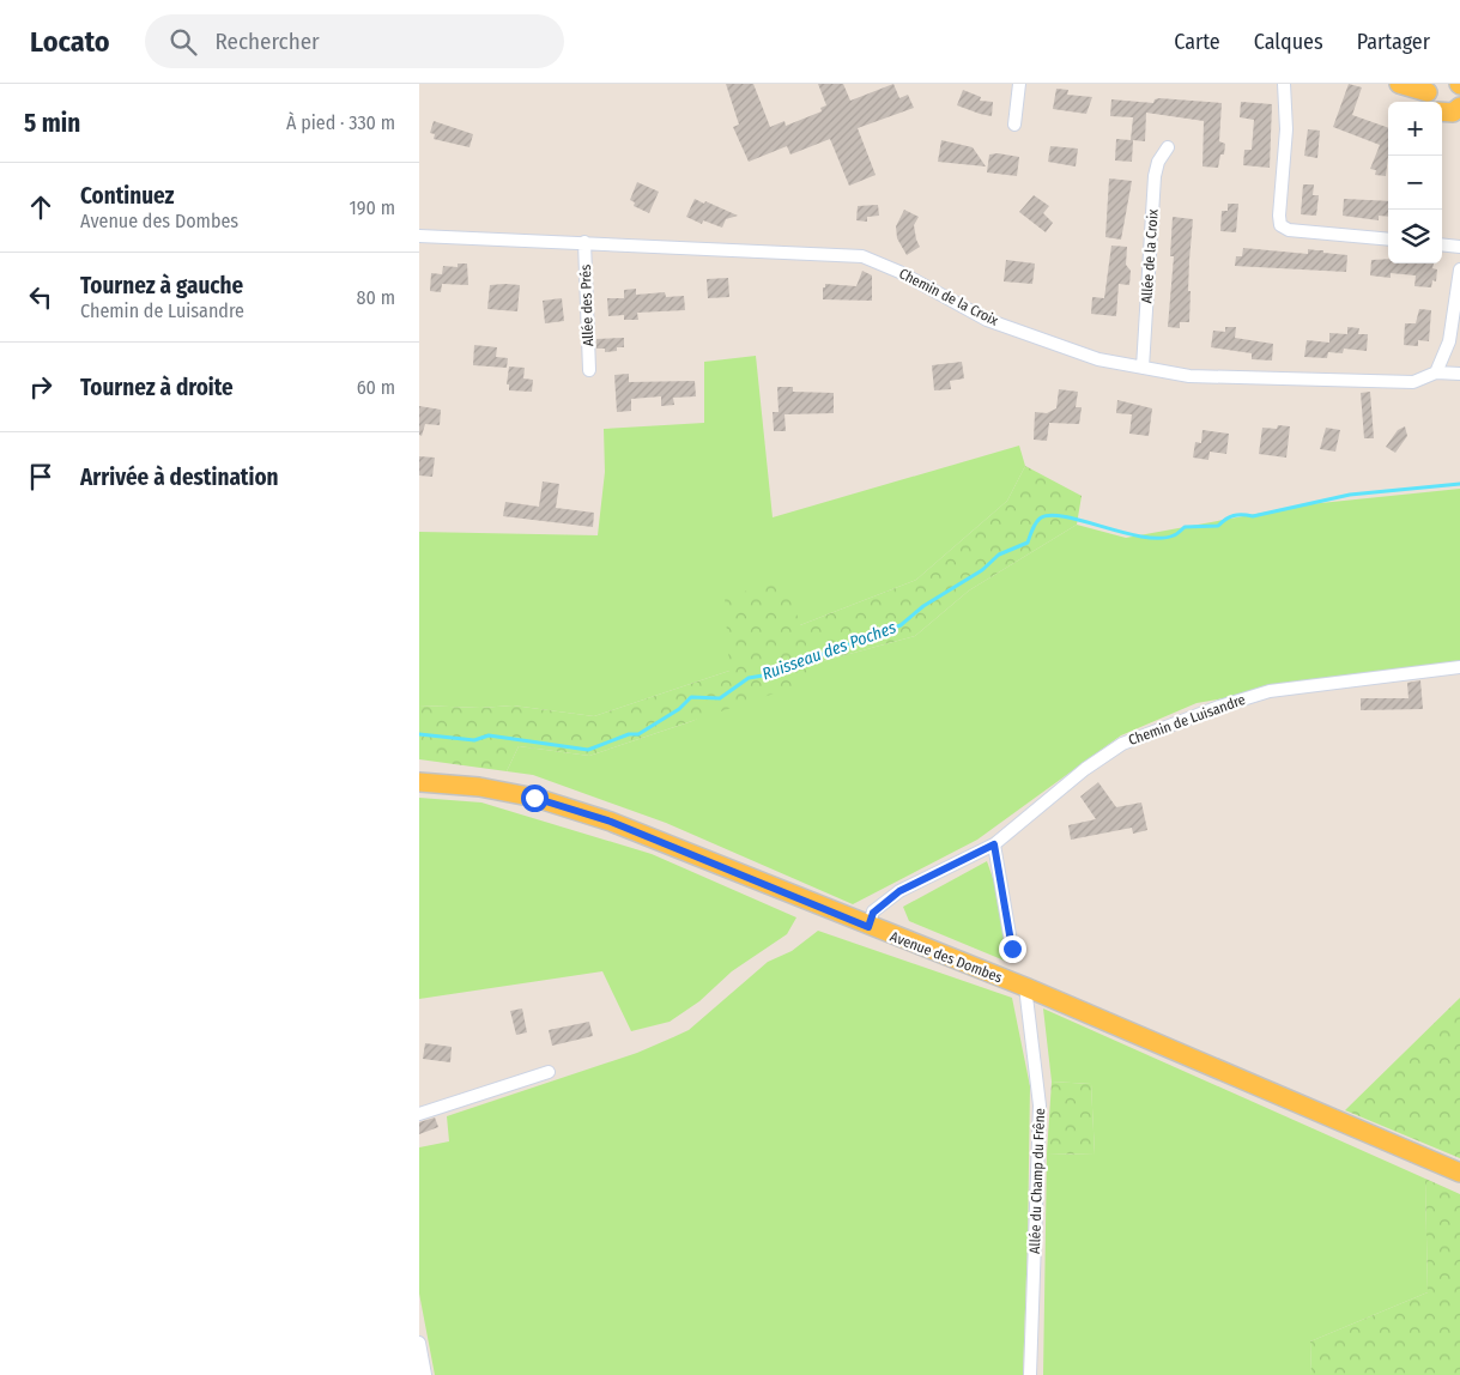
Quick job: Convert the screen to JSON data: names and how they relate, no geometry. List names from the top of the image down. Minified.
{"streets":{"main road":["Avenue des Dombes"],"street":["Allée de la Croix","Chemin de la Croix","Allée des Prés","Chemin de Luisandre","Allée du Champ du Frêne"]},"crossings":[["Allée de la Croix","Chemin de la Croix"],["Chemin de la Croix","Allée des Prés"],["Chemin de Luisandre","Avenue des Dombes"],["Avenue des Dombes","Allée du Champ du Frêne"]],"water":["Ruisseau des Poches"],"page":{"header":"Locato","search":"Rechercher","nav":["Carte","Calques","Partager"],"heading":["5 min","À pied · 330 m"],"map_buttons":["+","−"],"list":[["Continuez","Avenue des Dombes","190 m"],["Tournez à gauche","Chemin de Luisandre","80 m"],["Tournez à droite","60 m"],"Arrivée à destination"]}}
